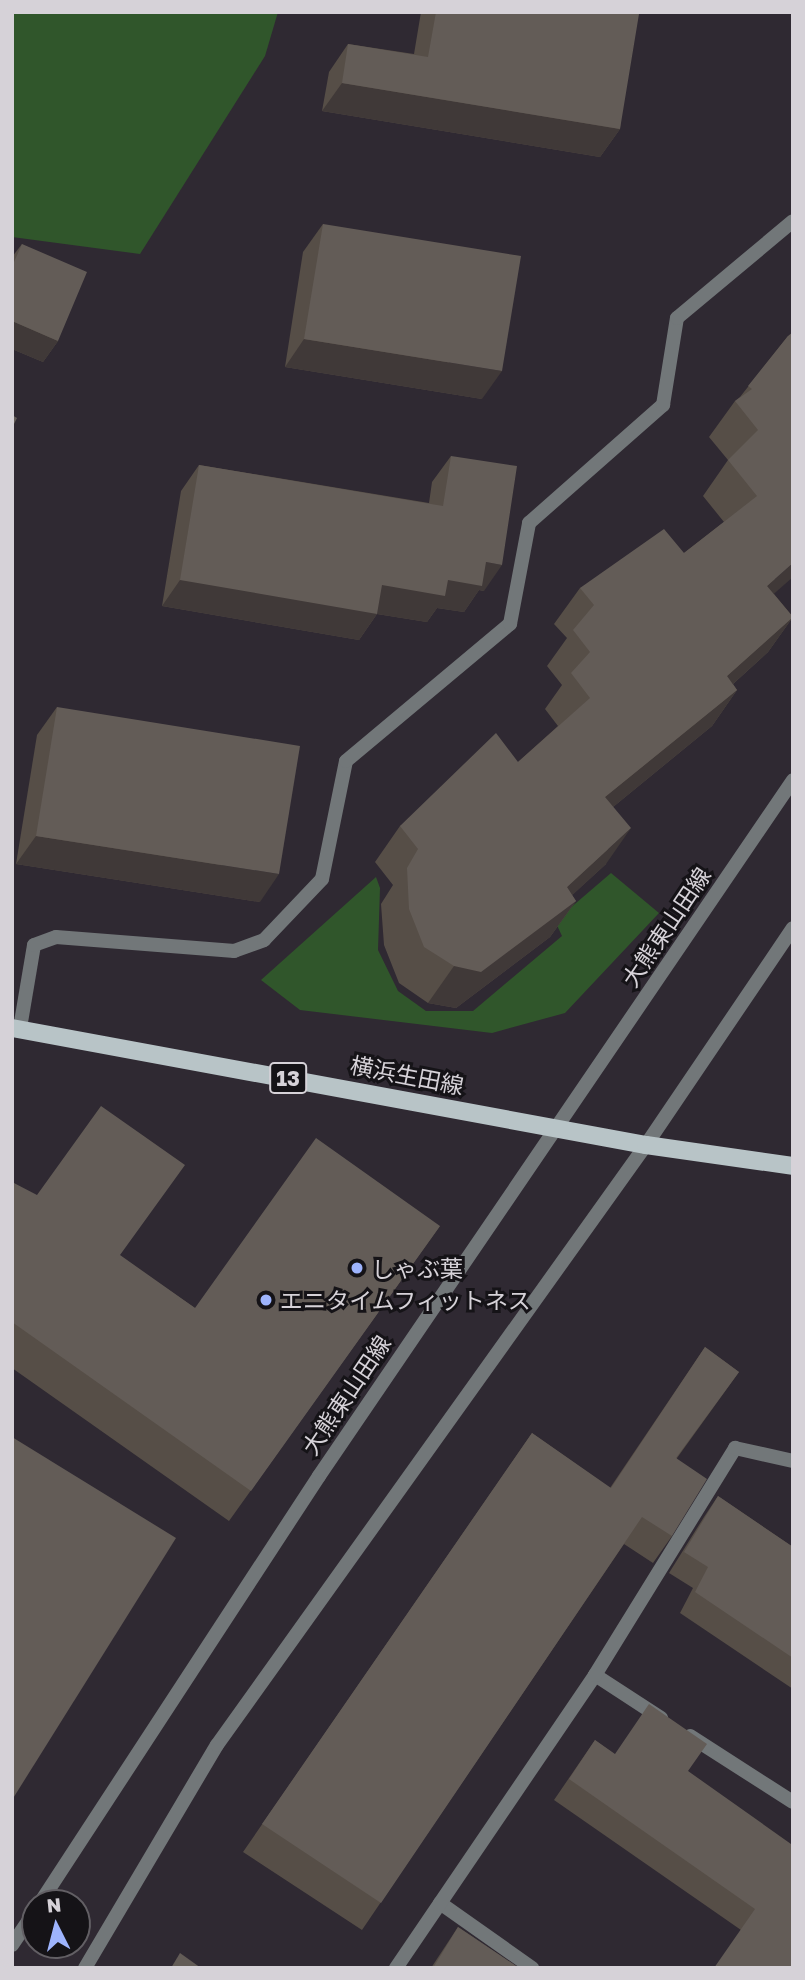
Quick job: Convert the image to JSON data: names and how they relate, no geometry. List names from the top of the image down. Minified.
{"streets":{"main road":["横浜生田線","13"],"street":["大熊東山田線"]},"crossings":[["大熊東山田線","横浜生田線"]],"places":["しゃぶ葉","エニタイムフィットネス"],"north":"top"}
